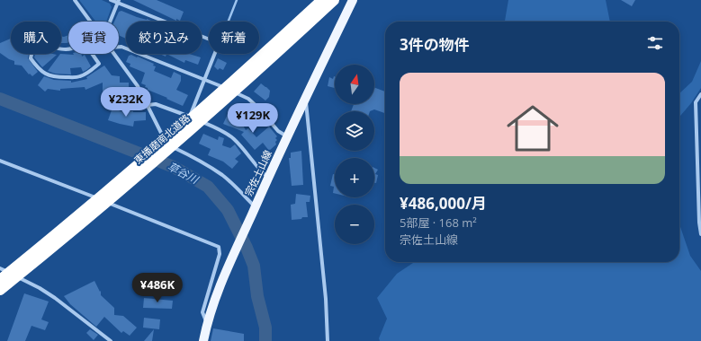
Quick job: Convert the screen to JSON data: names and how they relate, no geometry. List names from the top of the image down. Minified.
{"streets":{"highway":["東播磨南北道路"],"main road":["宗佐土山線"]},"water":["草谷川"],"north":"top","page":{"chip":["購入","賃貸","絞り込み","新着"],"heading":"3件の物件","map_buttons":["+","−"],"list":[{"name":"¥486,000/月","note":"5部屋 · 168 m² · 宗佐土山線"}],"price":["¥232K","¥129K","¥486K"]}}
